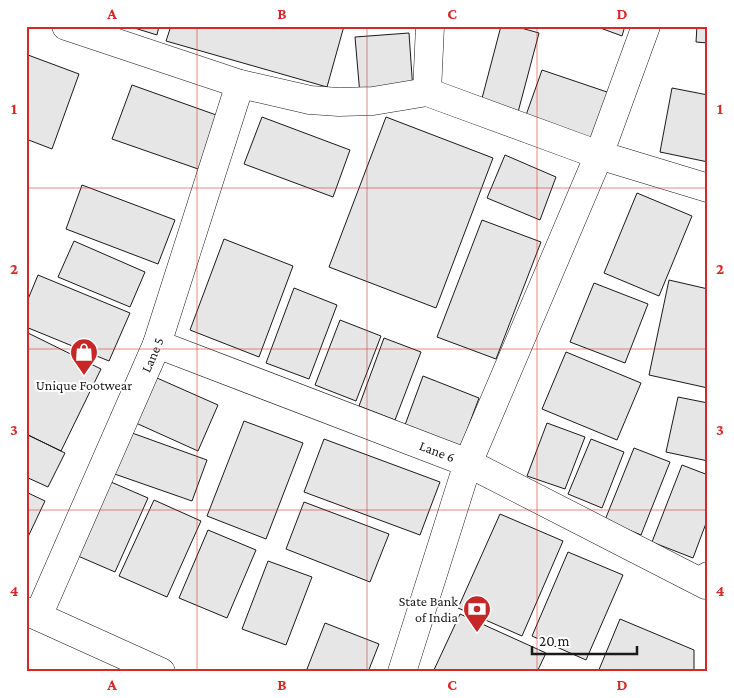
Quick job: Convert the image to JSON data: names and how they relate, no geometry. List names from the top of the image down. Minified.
{"streets":{"street":["Lane 5","Lane 6"]},"crossings":[["Lane 5","Lane 6"]],"places":{"shop":["Unique Footwear"],"bank":["State Bank of India"]},"scale_bar":"20 m","grid":{"columns":["A","B","C","D"],"rows":["1","2","3","4"]}}
